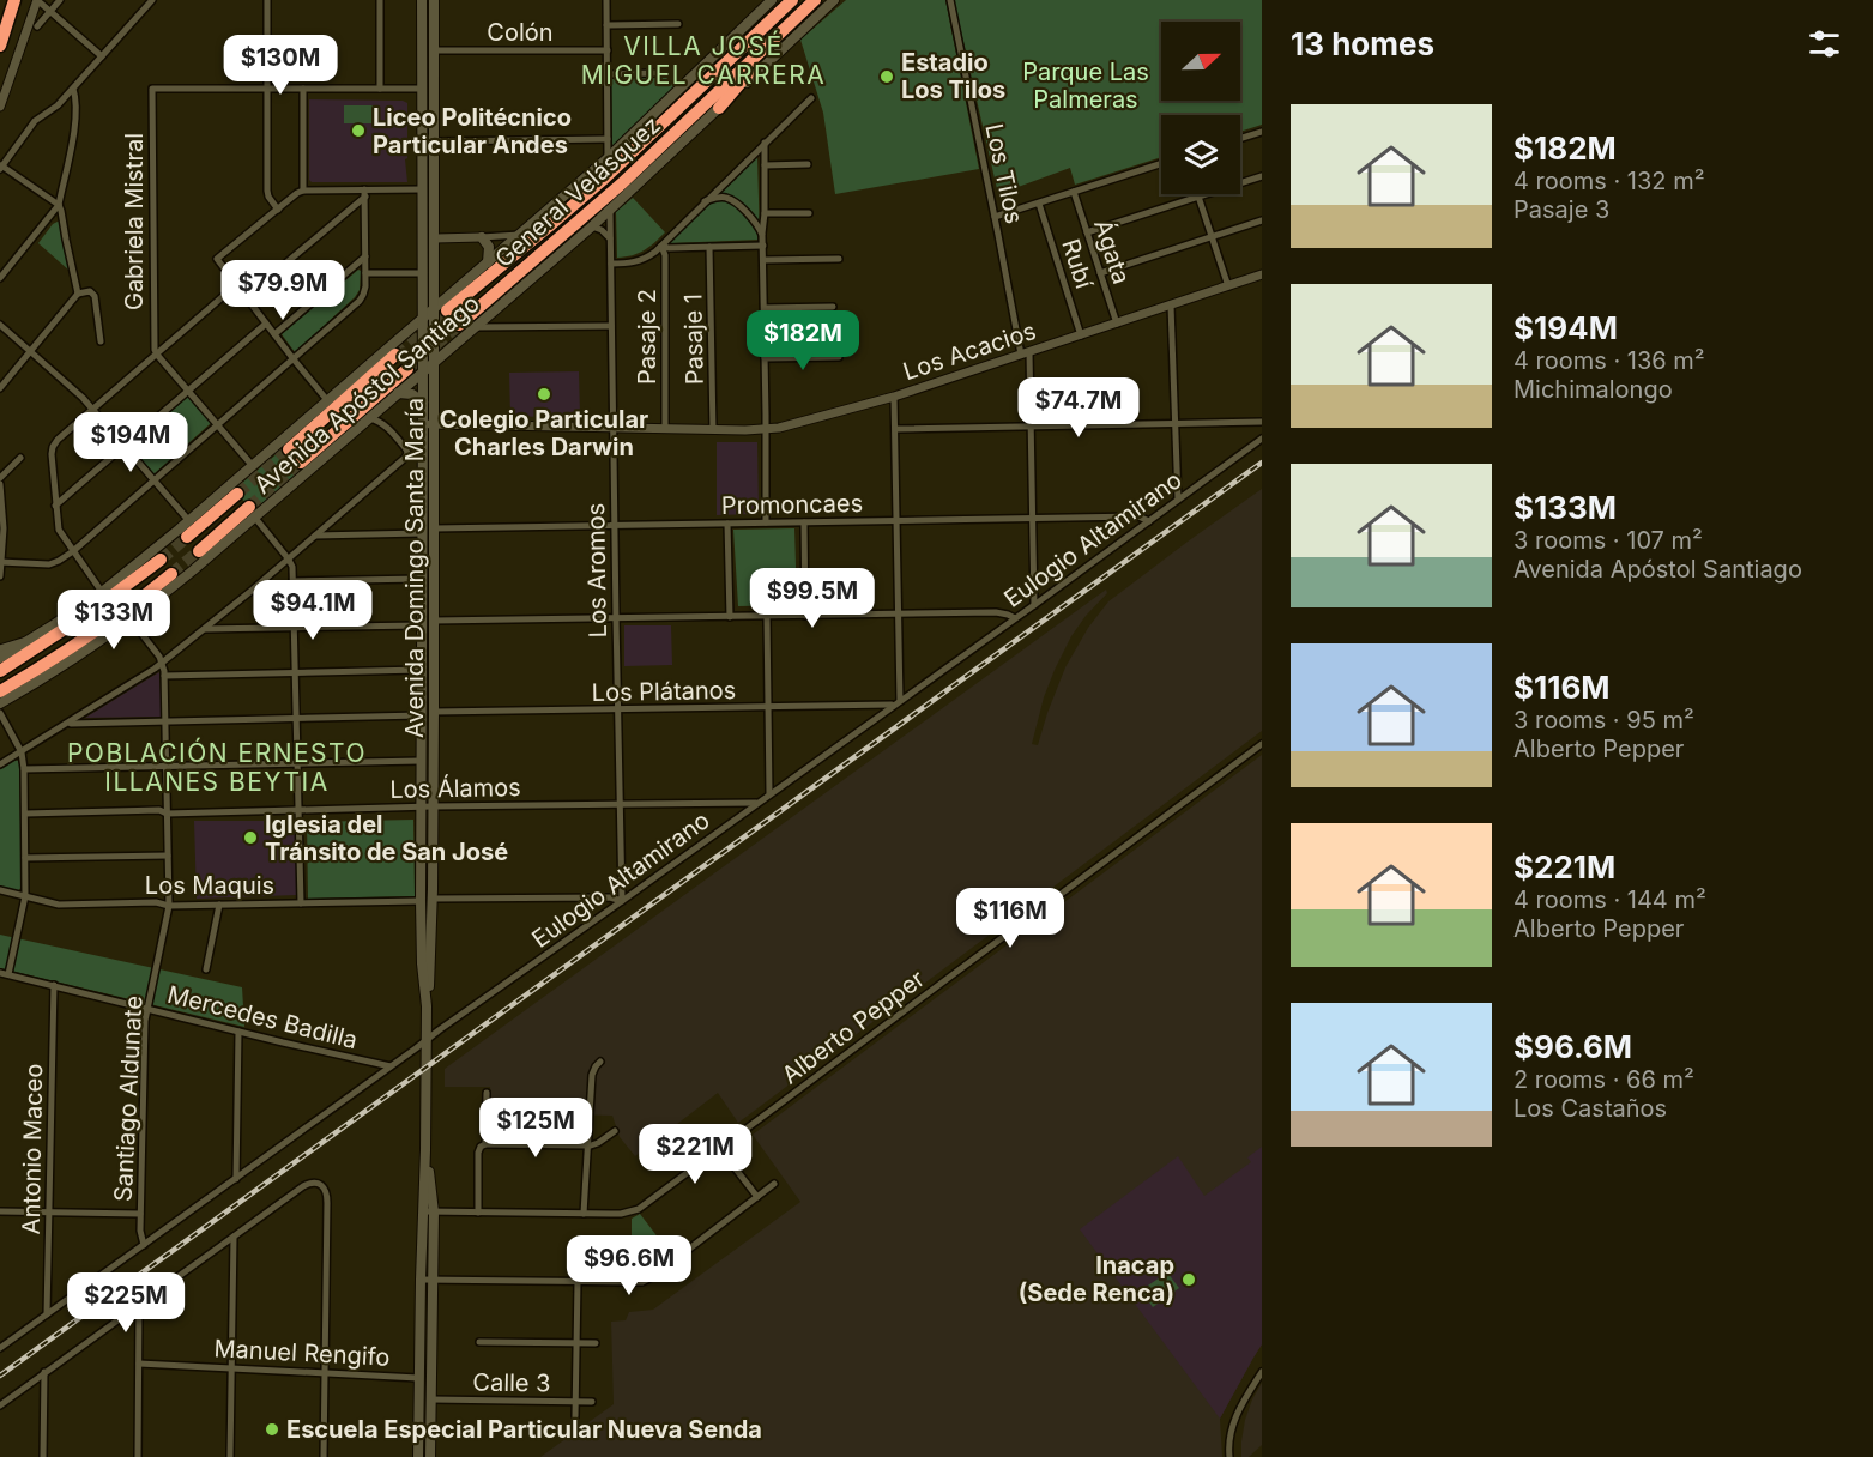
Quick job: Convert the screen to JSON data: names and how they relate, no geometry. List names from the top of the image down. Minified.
{"streets":{"highway":["General Velásquez"],"main road":["Avenida Apóstol Santiago","Avenida Domingo Santa María"],"street":["Colón","Los Tilos","Gabriela Mistral","Ágata","Rubí","Pasaje 2","Pasaje 1","Los Acacios","Promoncaes","Eulogio Altamirano","Los Aromos","Los Plátanos","Los Álamos","Los Maquis","Mercedes Badilla","Alberto Pepper","Santiago Aldunate","Antonio Maceo","Manuel Rengifo","Calle 3"]},"crossings":[["Colón","Avenida Domingo Santa María"],["Los Tilos","Los Acacios"],["Los Tilos","Promoncaes"],["Los Tilos","Eulogio Altamirano"],["General Velásquez","Avenida Apóstol Santiago"],["General Velásquez","Avenida Domingo Santa María"],["Ágata","Los Acacios"],["Rubí","Los Acacios"],["Pasaje 2","Los Acacios"],["Pasaje 1","Los Acacios"],["Los Acacios","Avenida Domingo Santa María"],["Los Acacios","Los Aromos"],["Avenida Apóstol Santiago","Avenida Domingo Santa María"],["Avenida Apóstol Santiago","Los Aromos"],["Avenida Apóstol Santiago","Santiago Aldunate"],["Promoncaes","Eulogio Altamirano"],["Promoncaes","Avenida Domingo Santa María"],["Promoncaes","Los Aromos"],["Eulogio Altamirano","Avenida Domingo Santa María"],["Eulogio Altamirano","Los Aromos"],["Eulogio Altamirano","Los Plátanos"],["Eulogio Altamirano","Los Álamos"],["Eulogio Altamirano","Mercedes Badilla"],["Eulogio Altamirano","Santiago Aldunate"],["Eulogio Altamirano","Antonio Maceo"],["Avenida Domingo Santa María","Los Plátanos"],["Avenida Domingo Santa María","Los Álamos"],["Avenida Domingo Santa María","Los Maquis"],["Avenida Domingo Santa María","Alberto Pepper"],["Avenida Domingo Santa María","Manuel Rengifo"],["Avenida Domingo Santa María","Calle 3"],["Los Aromos","Los Plátanos"],["Los Aromos","Los Álamos"],["Los Álamos","Santiago Aldunate"],["Los Maquis","Santiago Aldunate"],["Mercedes Badilla","Santiago Aldunate"],["Mercedes Badilla","Antonio Maceo"]],"districts":["VILLA JOSÉ MIGUEL CARRERA","POBLACIÓN ERNESTO ILLANES BEYTIA"],"parks":["Parque Las Palmeras"],"places":["Estadio Los Tilos","Liceo Politécnico Particular Andes","Colegio Particular Charles Darwin","Iglesia del Tránsito de San José","Inacap (Sede Renca)","Escuela Especial Particular Nueva Senda"],"north":"right","page":{"heading":"13 homes","price":["$130M","$79.9M","$182M","$74.7M","$194M","$99.5M","$94.1M","$133M","$116M","$125M","$221M","$96.6M","$225M"],"list":[{"name":"$182M","note":"4 rooms · 132 m² · Pasaje 3"},{"name":"$194M","note":"4 rooms · 136 m² · Michimalongo"},{"name":"$133M","note":"3 rooms · 107 m² · Avenida Apóstol Santiago"},{"name":"$116M","note":"3 rooms · 95 m² · Alberto Pepper"},{"name":"$221M","note":"4 rooms · 144 m² · Alberto Pepper"},{"name":"$96.6M","note":"2 rooms · 66 m² · Los Castaños"}]}}
